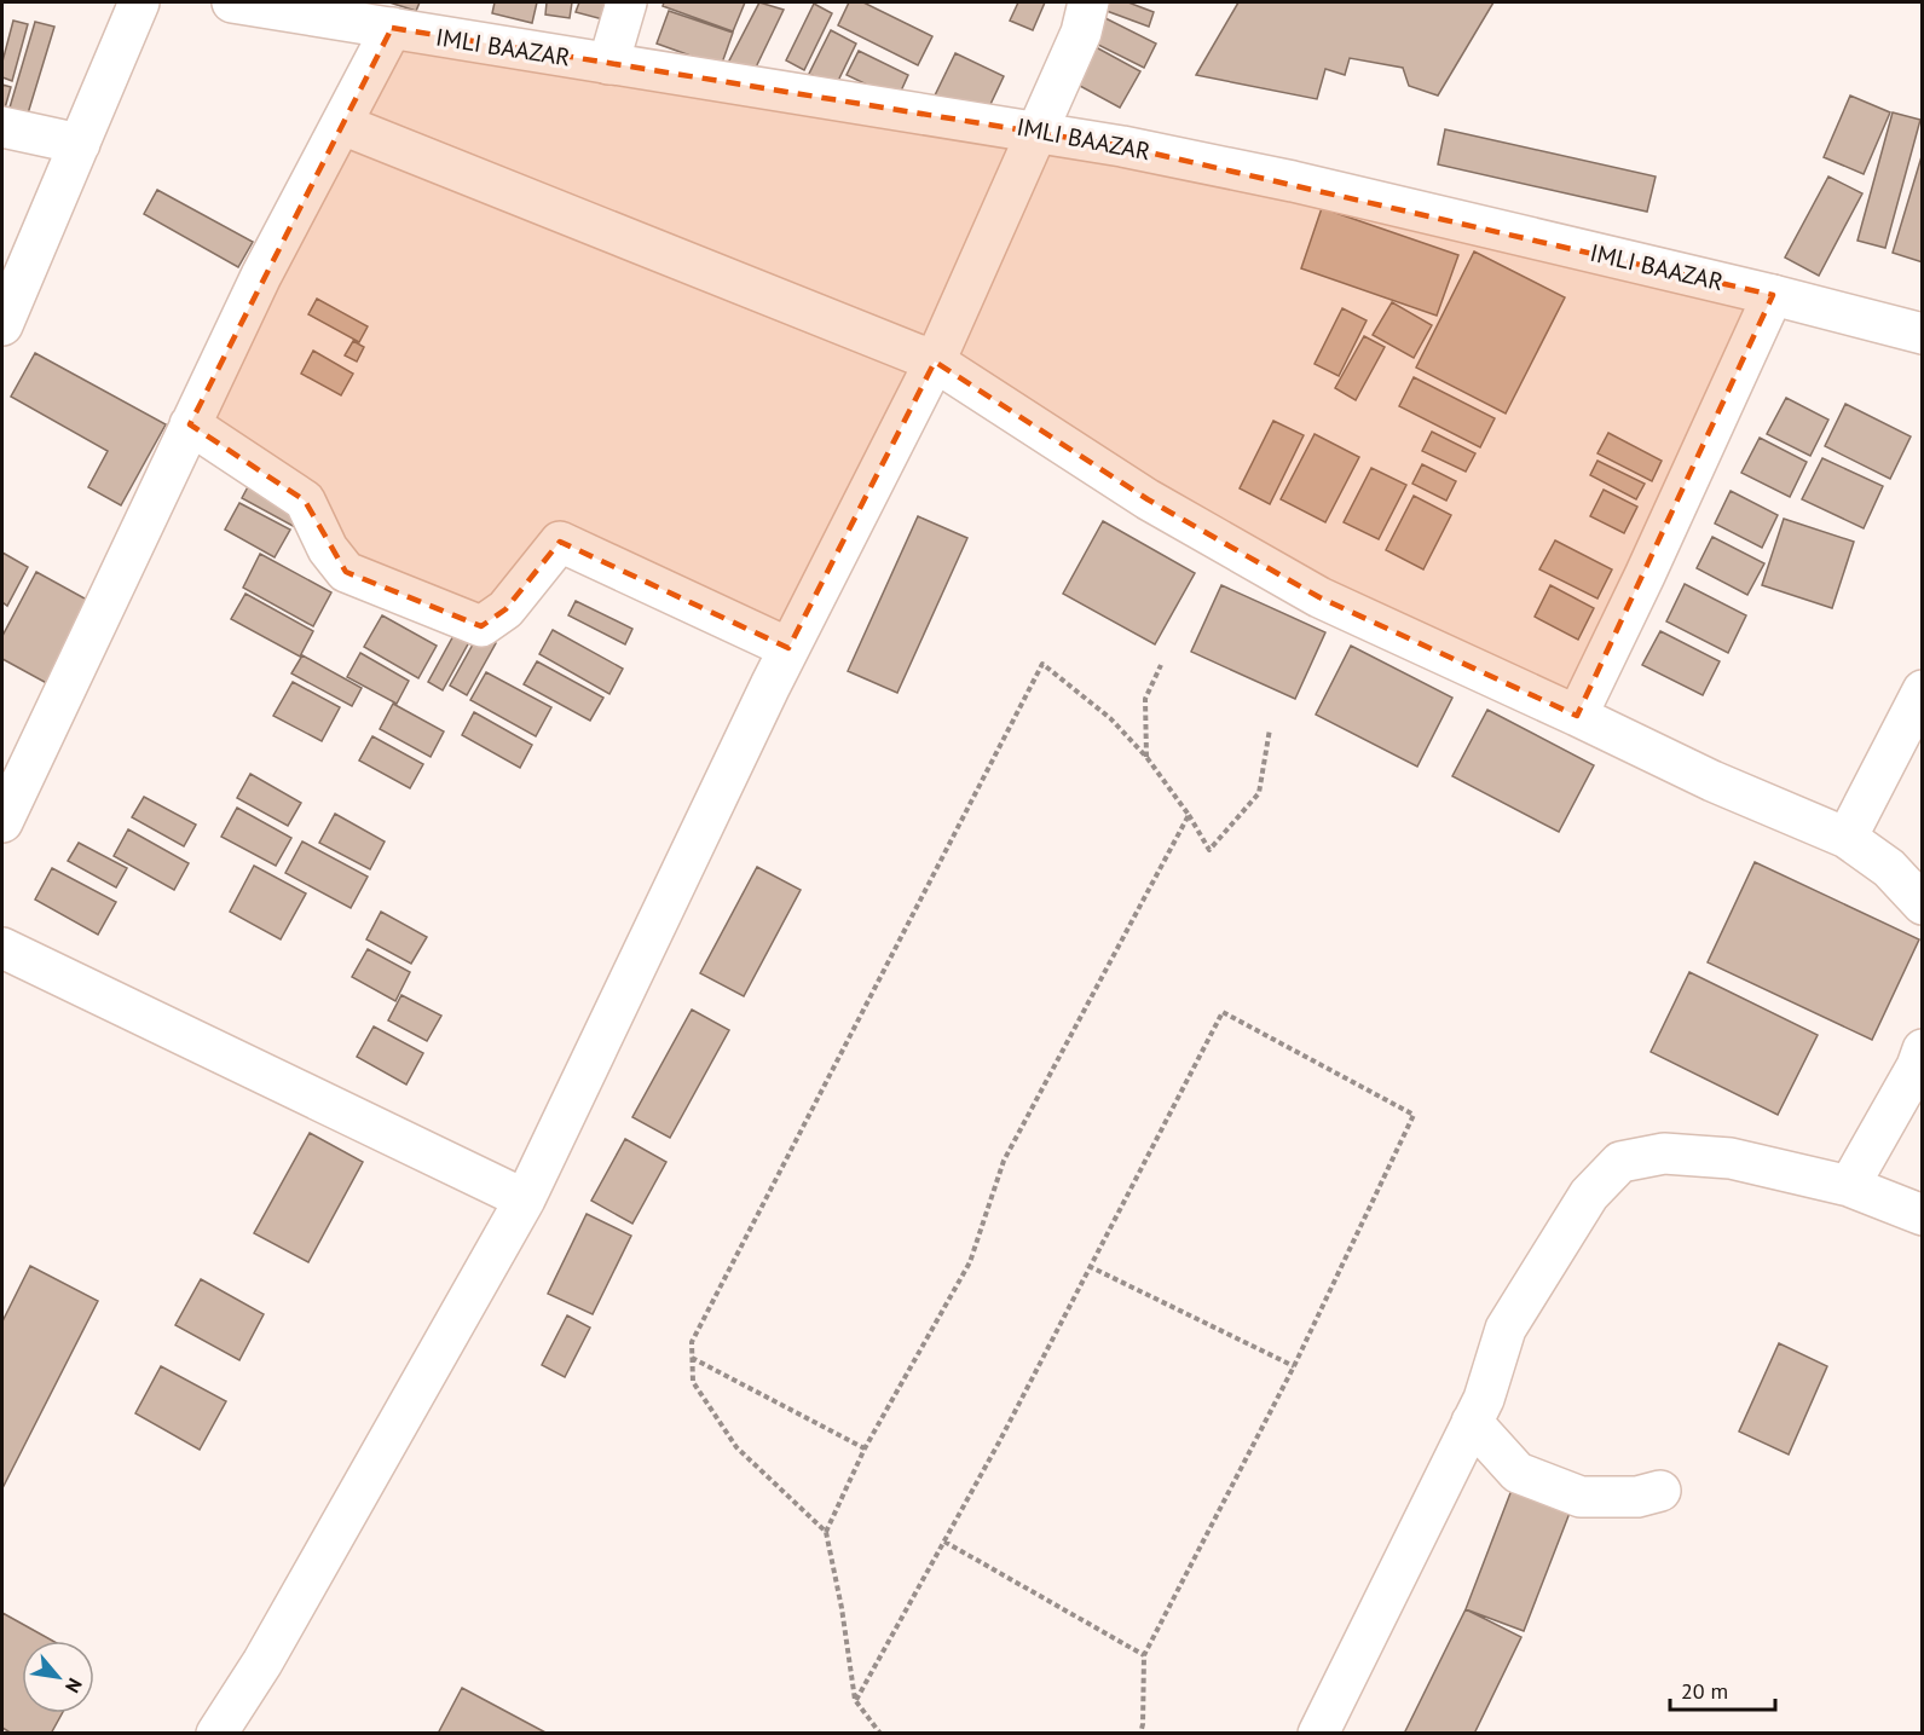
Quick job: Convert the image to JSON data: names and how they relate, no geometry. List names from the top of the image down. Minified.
{"streets":{"street":["IMLI BAAZAR"]},"scale_bar":"20 m","north":"bottom right"}
